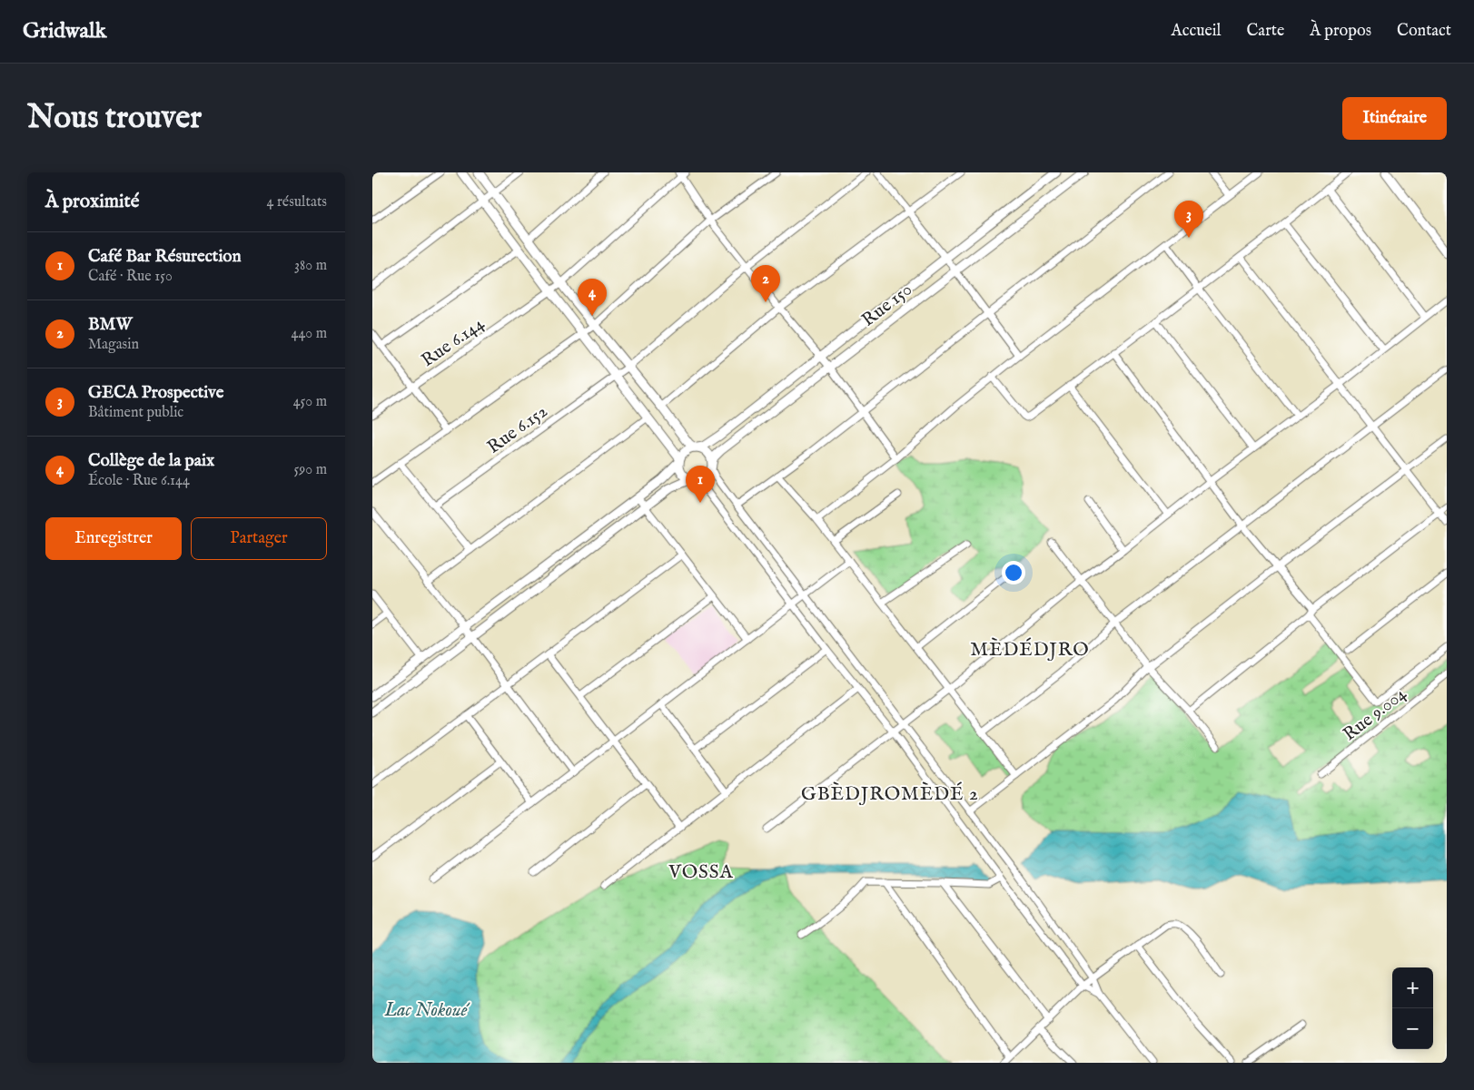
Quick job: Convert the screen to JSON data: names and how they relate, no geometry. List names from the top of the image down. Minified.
{"streets":{"main road":["Rue 150"],"street":["Rue 6.144","Rue 6.152","Rue 9.004"]},"districts":["MÈDÉDJRO","GBÈDJROMÈDÉ 2","VOSSA"],"water":["Lac Nokoué"],"page":{"header":"Gridwalk","nav":["Accueil","Carte","À propos","Contact"],"buttons":["Itinéraire",["Enregistrer","Partager"]],"title":"Nous trouver","heading":["À proximité","4 résultats"],"pins":["3","2","4","1"],"list":[{"mark":"1","name":"Café Bar Résurection","note":"Café · Rue 150","value":"380 m"},{"mark":"2","name":"BMW","note":"Magasin","value":"440 m"},{"mark":"3","name":"GECA Prospective","note":"Bâtiment public","value":"450 m"},{"mark":"4","name":"Collège de la paix","note":"École · Rue 6.144","value":"590 m"}],"map_buttons":["+","−"]}}
